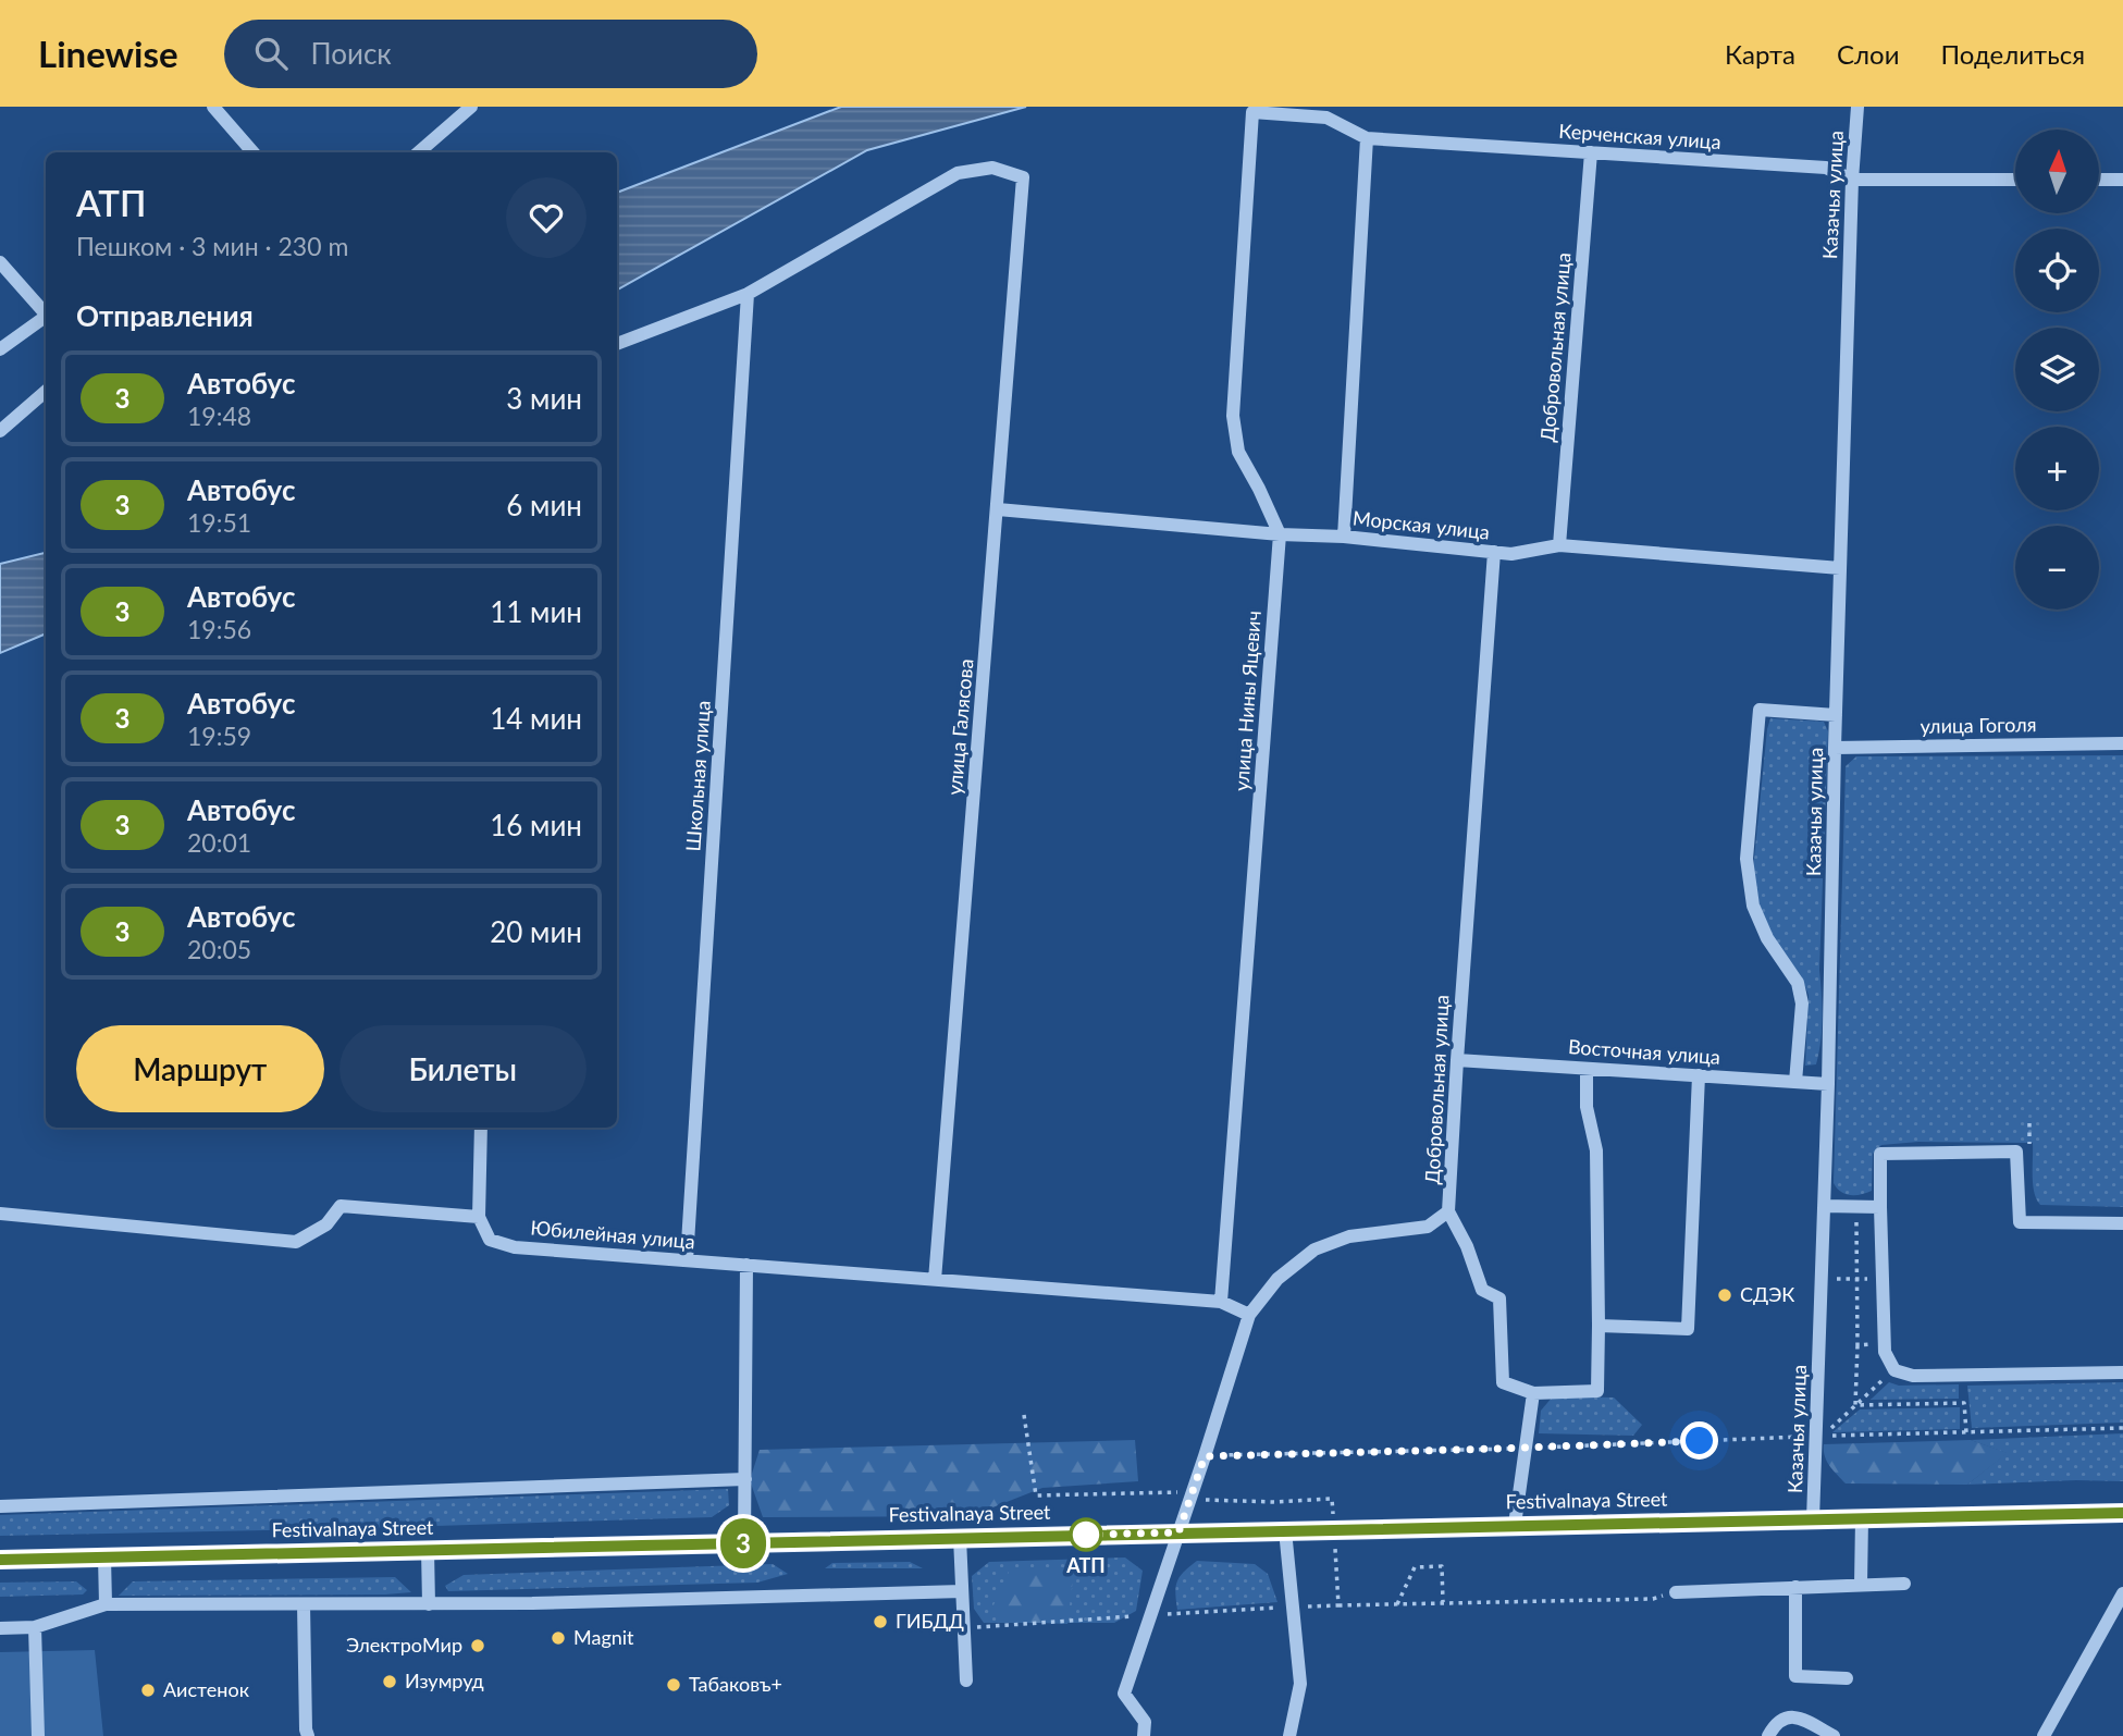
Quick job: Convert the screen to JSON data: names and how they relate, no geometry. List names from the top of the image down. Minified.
{"streets":{"main road":["Festivalnaya Street"],"street":["Керченская улица","Казачья улица","Добровольная улица","Морская улица","улица Нины Яцевич","улица Гоголя","улица Галясова","Школьная улица","Восточная улица","Юбилейная улица"]},"crossings":[["Керченская улица","Казачья улица"],["Керченская улица","Добровольная улица"],["Керченская улица","улица Нины Яцевич"],["Казачья улица","Морская улица"],["Казачья улица","улица Гоголя"],["Казачья улица","Восточная улица"],["Казачья улица","Festivalnaya Street"],["Добровольная улица","Морская улица"],["Добровольная улица","Восточная улица"],["Добровольная улица","Юбилейная улица"],["Добровольная улица","Festivalnaya Street"],["Морская улица","улица Нины Яцевич"],["Морская улица","улица Галясова"],["улица Нины Яцевич","Юбилейная улица"],["улица Галясова","Школьная улица"],["улица Галясова","Юбилейная улица"],["Школьная улица","Юбилейная улица"]],"places":["СДЭК","АТП","ГИБДД","Magnit","ЭлектроМир","Изумруд","Табаковъ+","Аистенок"],"lines":["bus line 3"],"north":"top","page":{"header":"Linewise","search":"Поиск","nav":["Карта","Слои","Поделиться"],"on_map":"3","map_buttons":["+","−"],"heading":[["АТП","Пешком · 3 мин · 230 m"],"Отправления"],"list":[{"mark":"3","name":"Автобус","note":"19:48","value":"3 мин"},{"mark":"3","name":"Автобус","note":"19:51","value":"6 мин"},{"mark":"3","name":"Автобус","note":"19:56","value":"11 мин"},{"mark":"3","name":"Автобус","note":"19:59","value":"14 мин"},{"mark":"3","name":"Автобус","note":"20:01","value":"16 мин"},{"mark":"3","name":"Автобус","note":"20:05","value":"20 мин"}],"buttons":["Маршрут","Билеты"]}}
